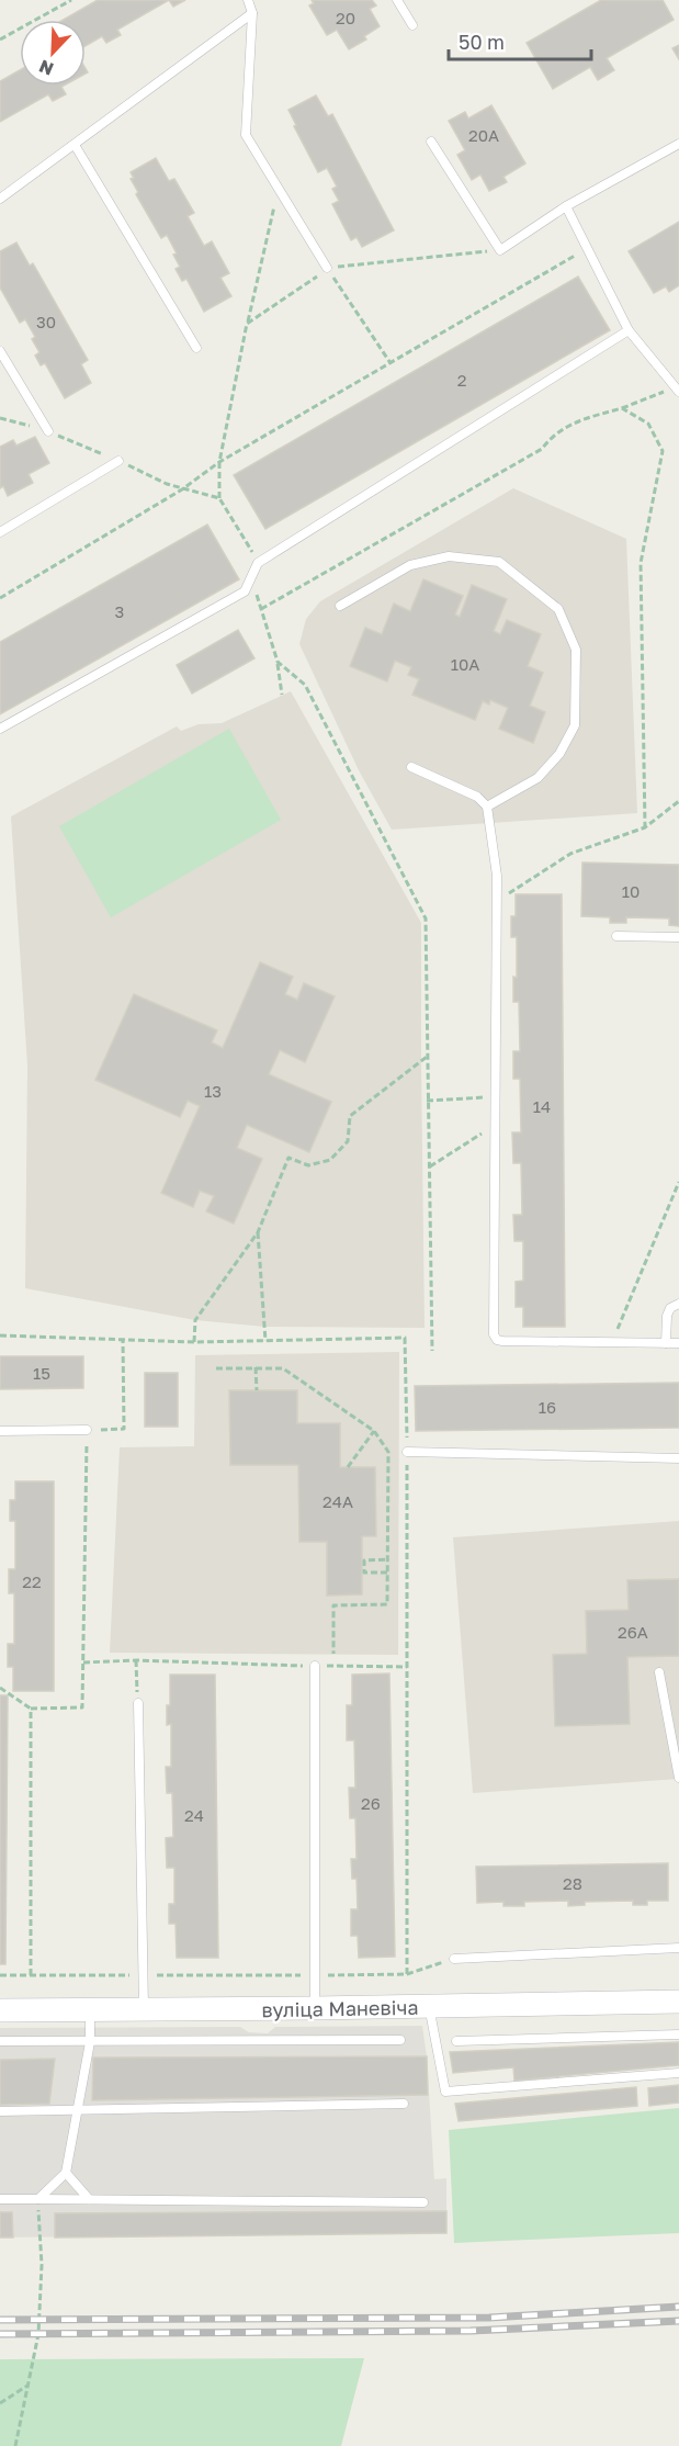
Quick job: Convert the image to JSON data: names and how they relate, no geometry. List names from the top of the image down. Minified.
{"streets":{"street":["вуліца Маневіча"]},"house_numbers":["20","20А","30","2","3","10А","10","13","14","15","16","24А","22","26А","26","24","28"],"scale_bar":"50 m","north":"bottom left"}
